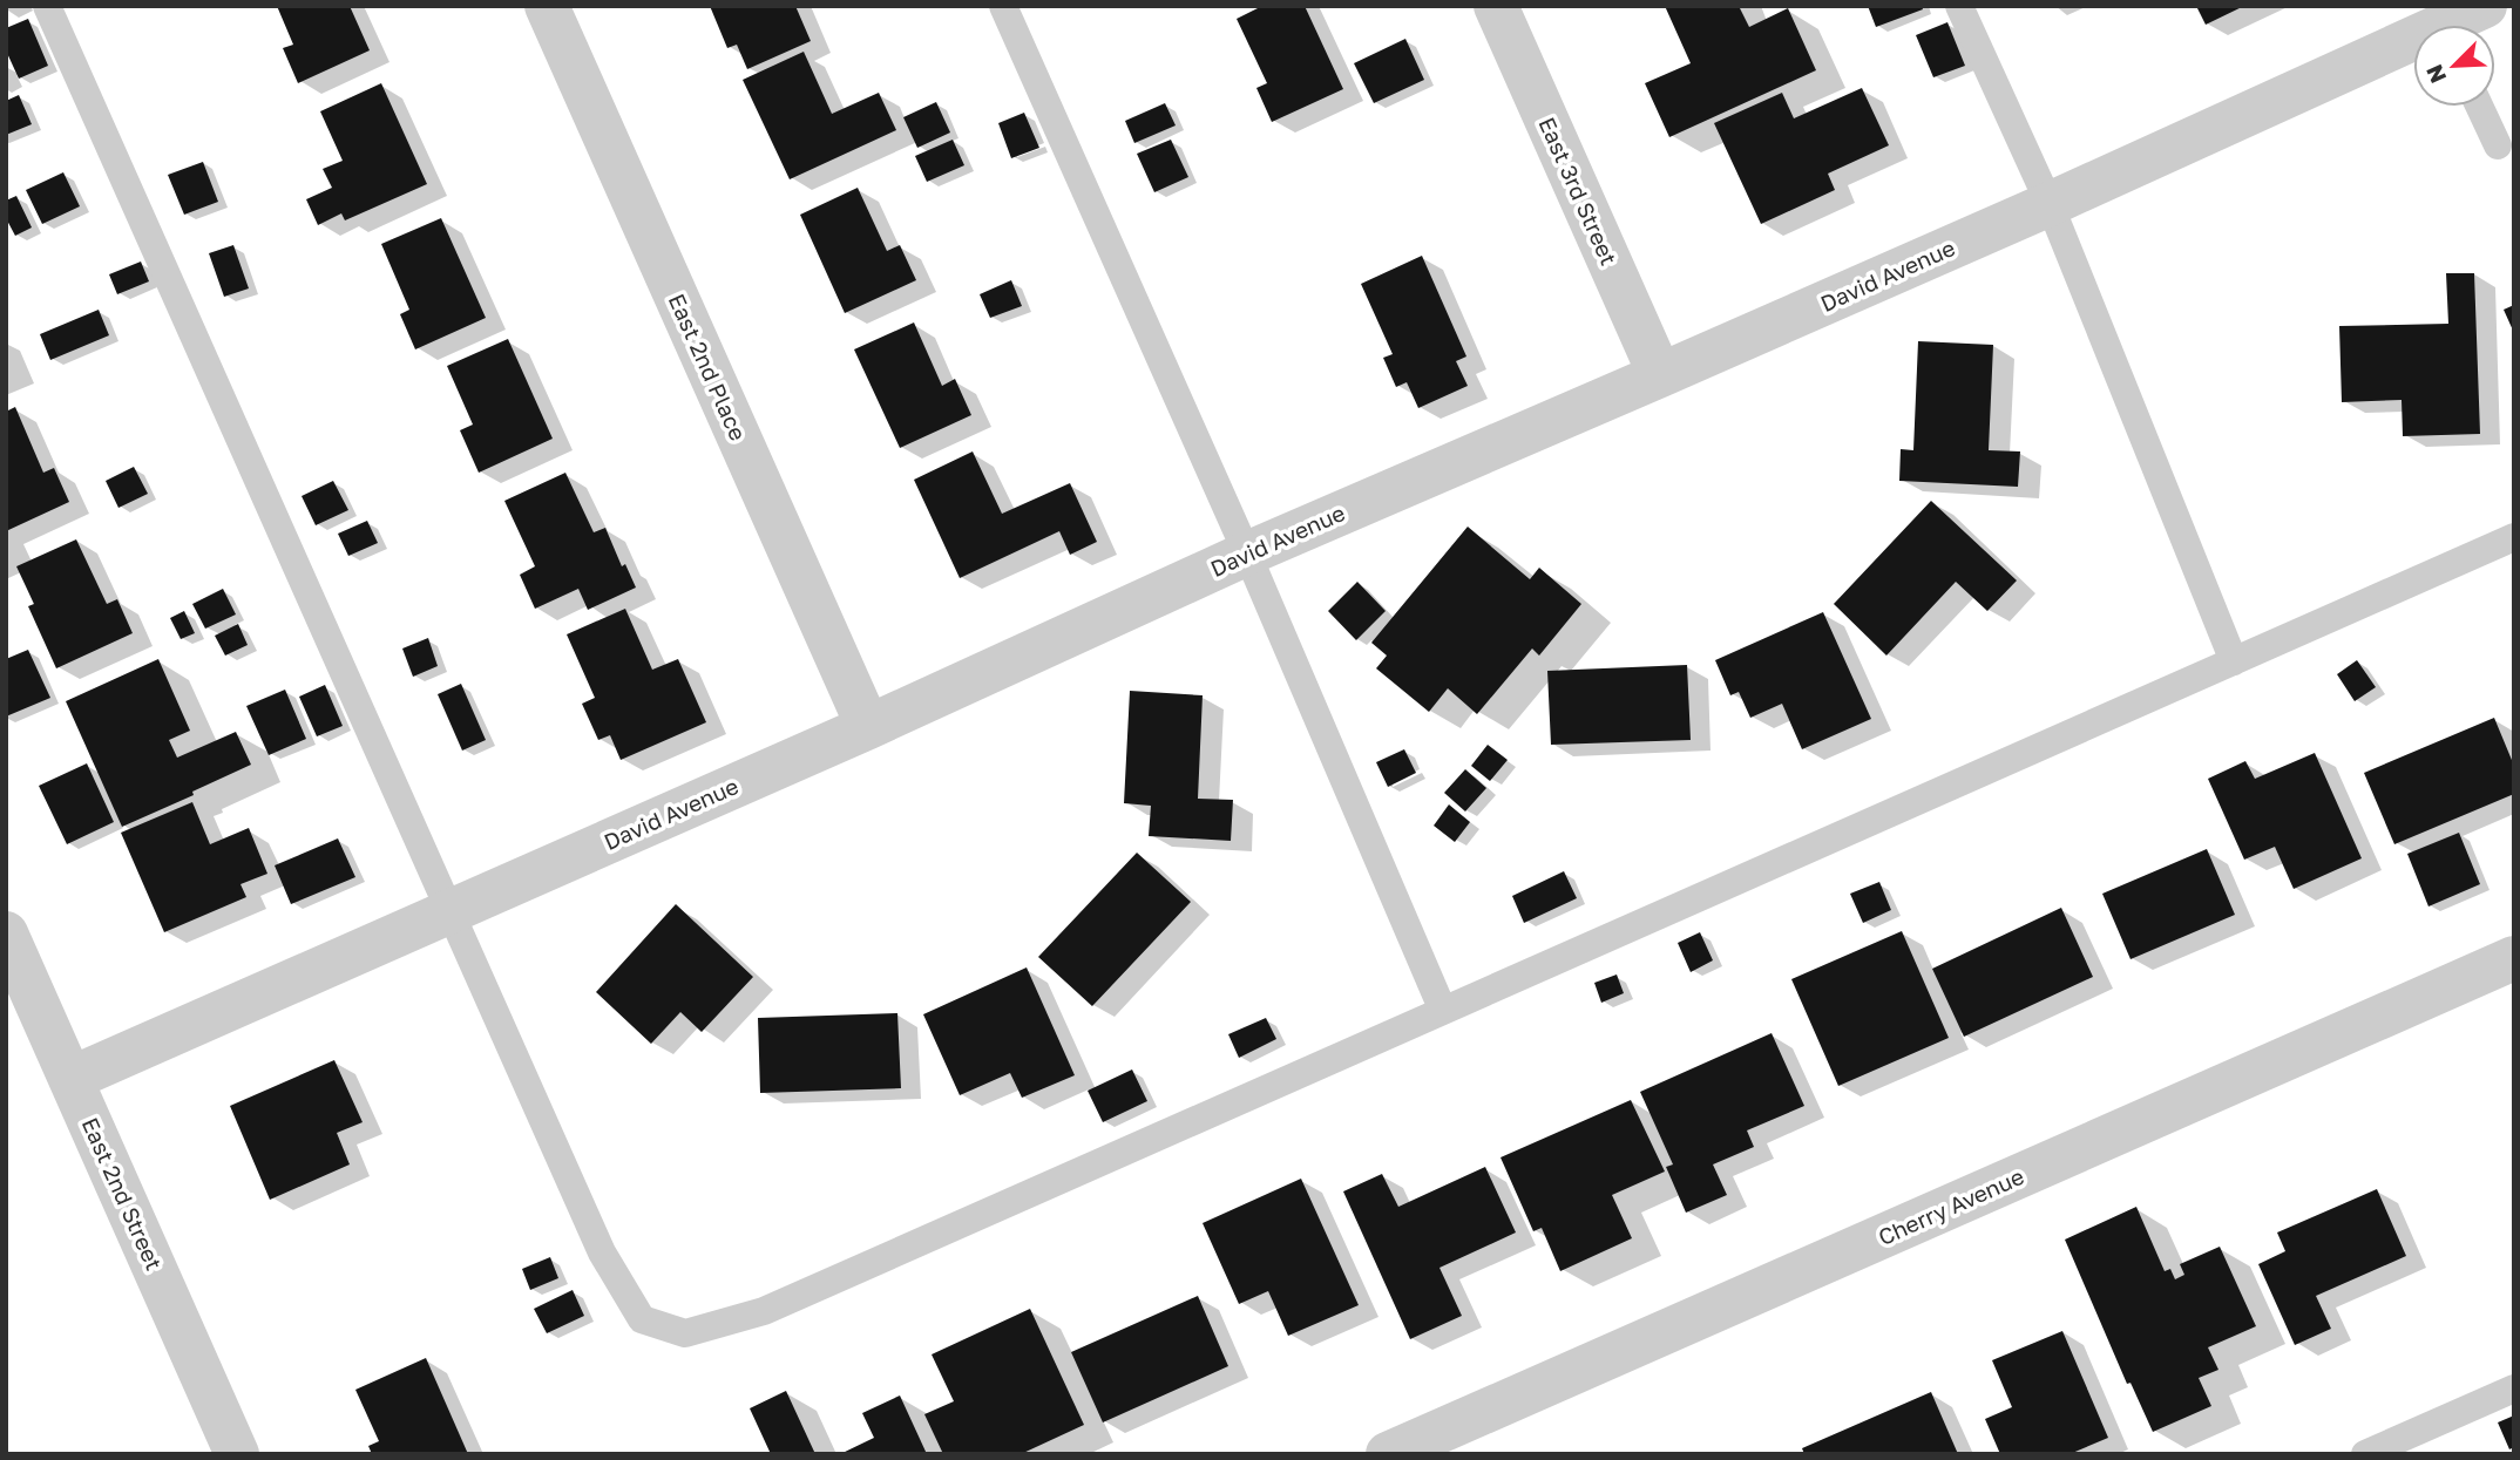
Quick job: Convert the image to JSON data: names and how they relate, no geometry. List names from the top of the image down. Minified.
{"streets":{"street":["East 3rd Street","David Avenue","East 2nd Place","East 2nd Street","Cherry Avenue"]},"crossings":[["East 3rd Street","David Avenue"],["David Avenue","East 2nd Place"],["David Avenue","East 2nd Street"]],"north":"bottom left"}
